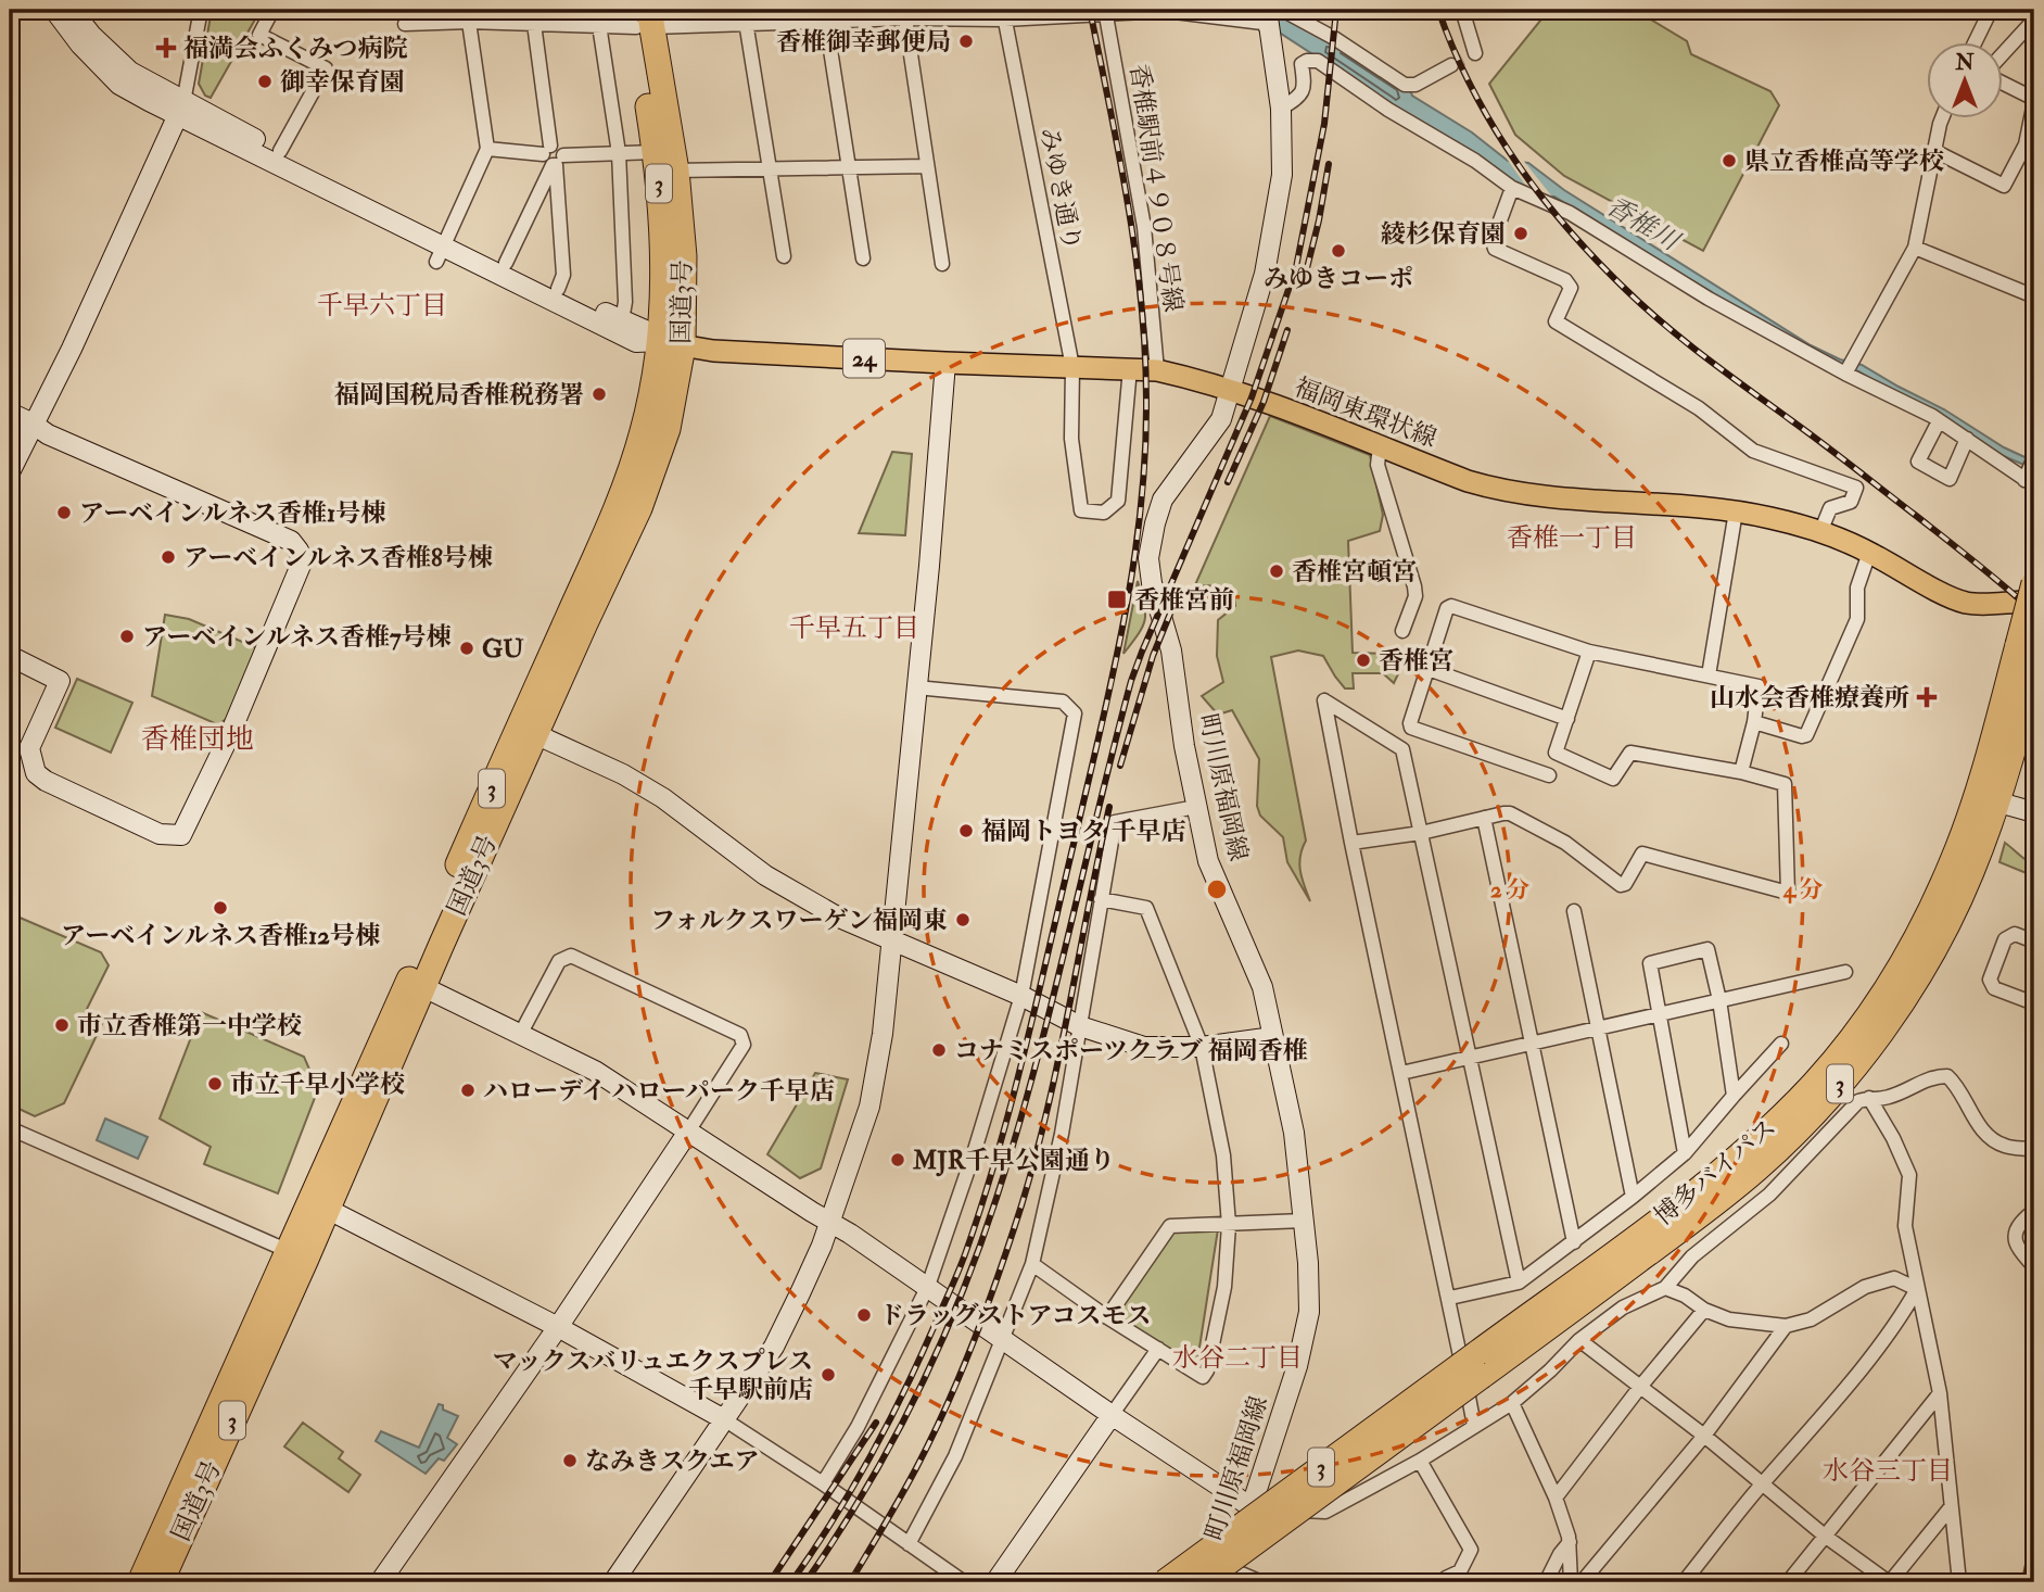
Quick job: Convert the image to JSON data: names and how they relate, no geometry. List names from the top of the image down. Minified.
{"streets":{"highway":["3","国道3号","博多バイパス"],"main road":["24","福岡東環状線"],"street":["香椎駅前４９０８号線","みゆき通り","町川原福岡線"]},"crossings":[["香椎駅前４９０８号線","福岡東環状線"],["みゆき通り","福岡東環状線"],["国道3号","福岡東環状線"],["福岡東環状線","町川原福岡線"]],"districts":["千早六丁目","香椎一丁目","千早五丁目","香椎団地","水谷二丁目","水谷三丁目"],"water":["香椎川"],"places":{"other":["香椎御幸郵便局","御幸保育園","県立香椎高等学校","綾杉保育園","みゆきコーポ","福岡国税局香椎税務署","アーベインルネス香椎1号棟","アーベインルネス香椎8号棟","香椎宮頓宮","アーベインルネス香椎7号棟","GU","香椎宮","福岡トヨタ 千早店","アーベインルネス香椎12号棟","フォルクスワーゲン福岡東","市立香椎第一中学校","コナミスポーツクラブ 福岡香椎","市立千早小学校","ハローデイ ハローパーク千早店","MJR千早公園通り","ドラッグストアコスモス","マックスバリュエクスプレス 千早駅前店","なみきスクエア"],"health":["福満会ふくみつ病院","山水会香椎療養所"],"transit":["香椎宮前"]},"north":"top","rings":["2 分","4 分"]}
